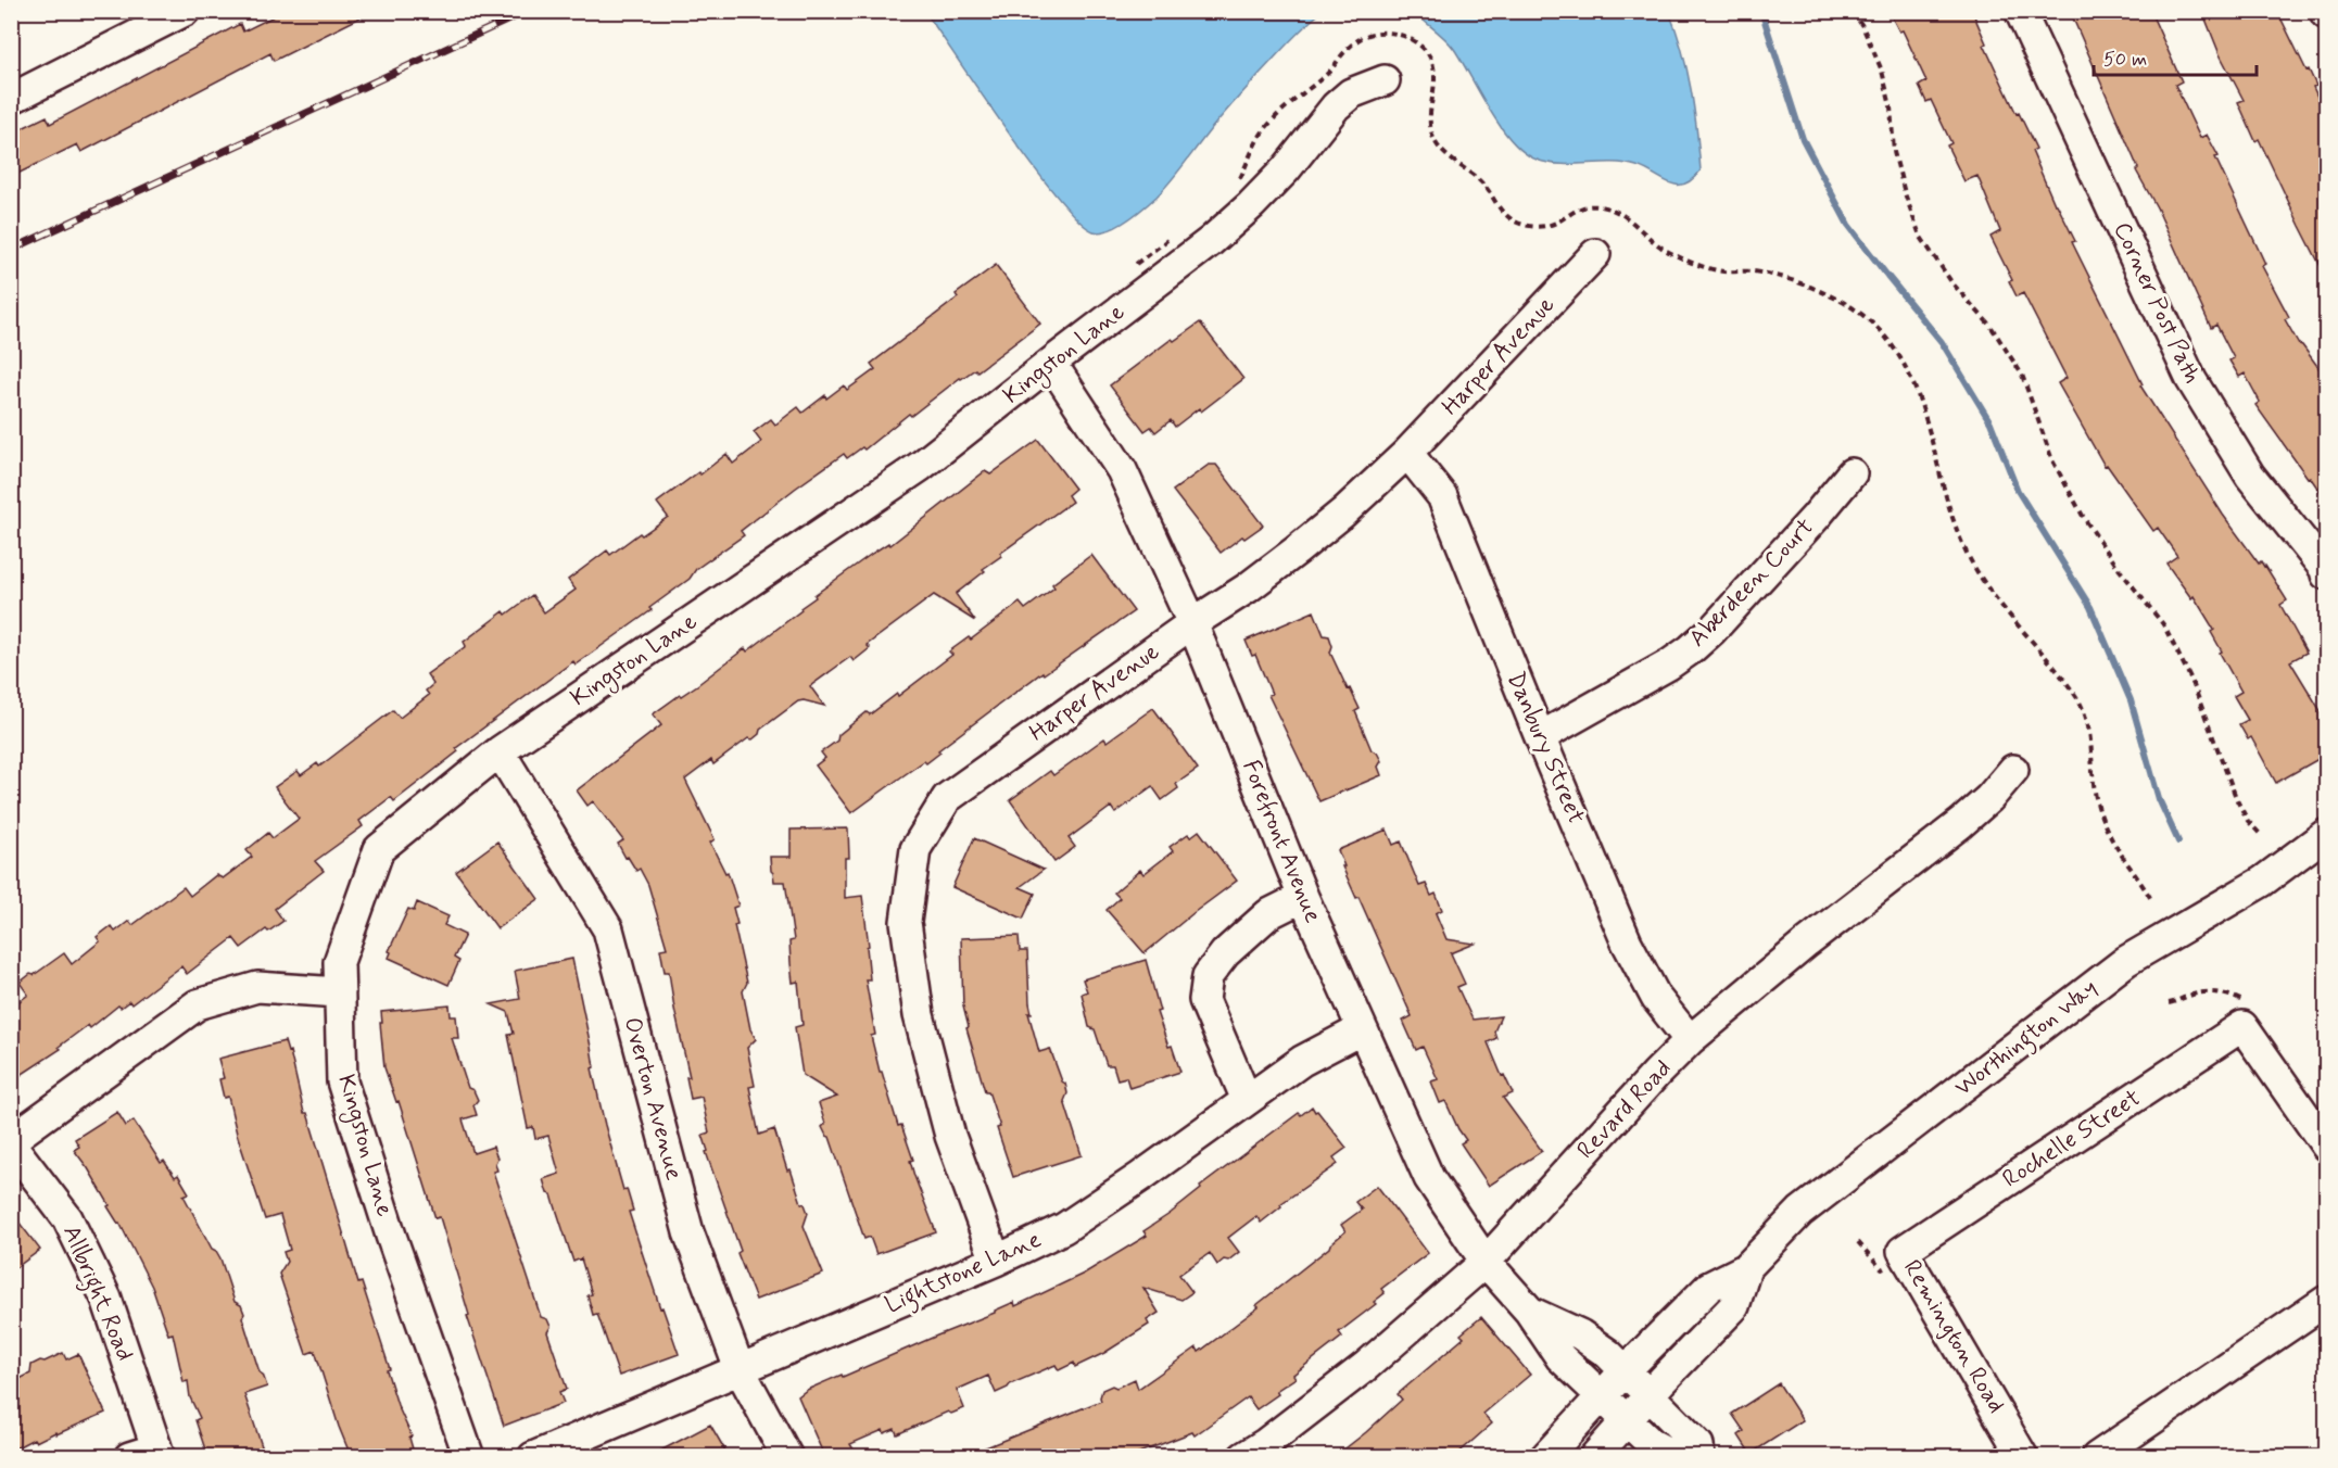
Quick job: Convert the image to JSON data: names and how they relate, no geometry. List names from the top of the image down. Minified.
{"streets":{"street":["Corner Post Path","Kingston Lane","Harper Avenue","Aberdeen Court","Danbury Street","Forefront Avenue","Worthington Way","Overton Avenue","Revard Road","Rochelle Street","Lightstone Lane","Allbright Road","Remington Road"]},"crossings":[["Kingston Lane","Forefront Avenue"],["Kingston Lane","Overton Avenue"],["Harper Avenue","Danbury Street"],["Harper Avenue","Forefront Avenue"],["Harper Avenue","Lightstone Lane"],["Aberdeen Court","Danbury Street"],["Danbury Street","Revard Road"],["Forefront Avenue","Revard Road"],["Forefront Avenue","Lightstone Lane"],["Overton Avenue","Lightstone Lane"],["Rochelle Street","Remington Road"]],"scale_bar":"50 m"}
